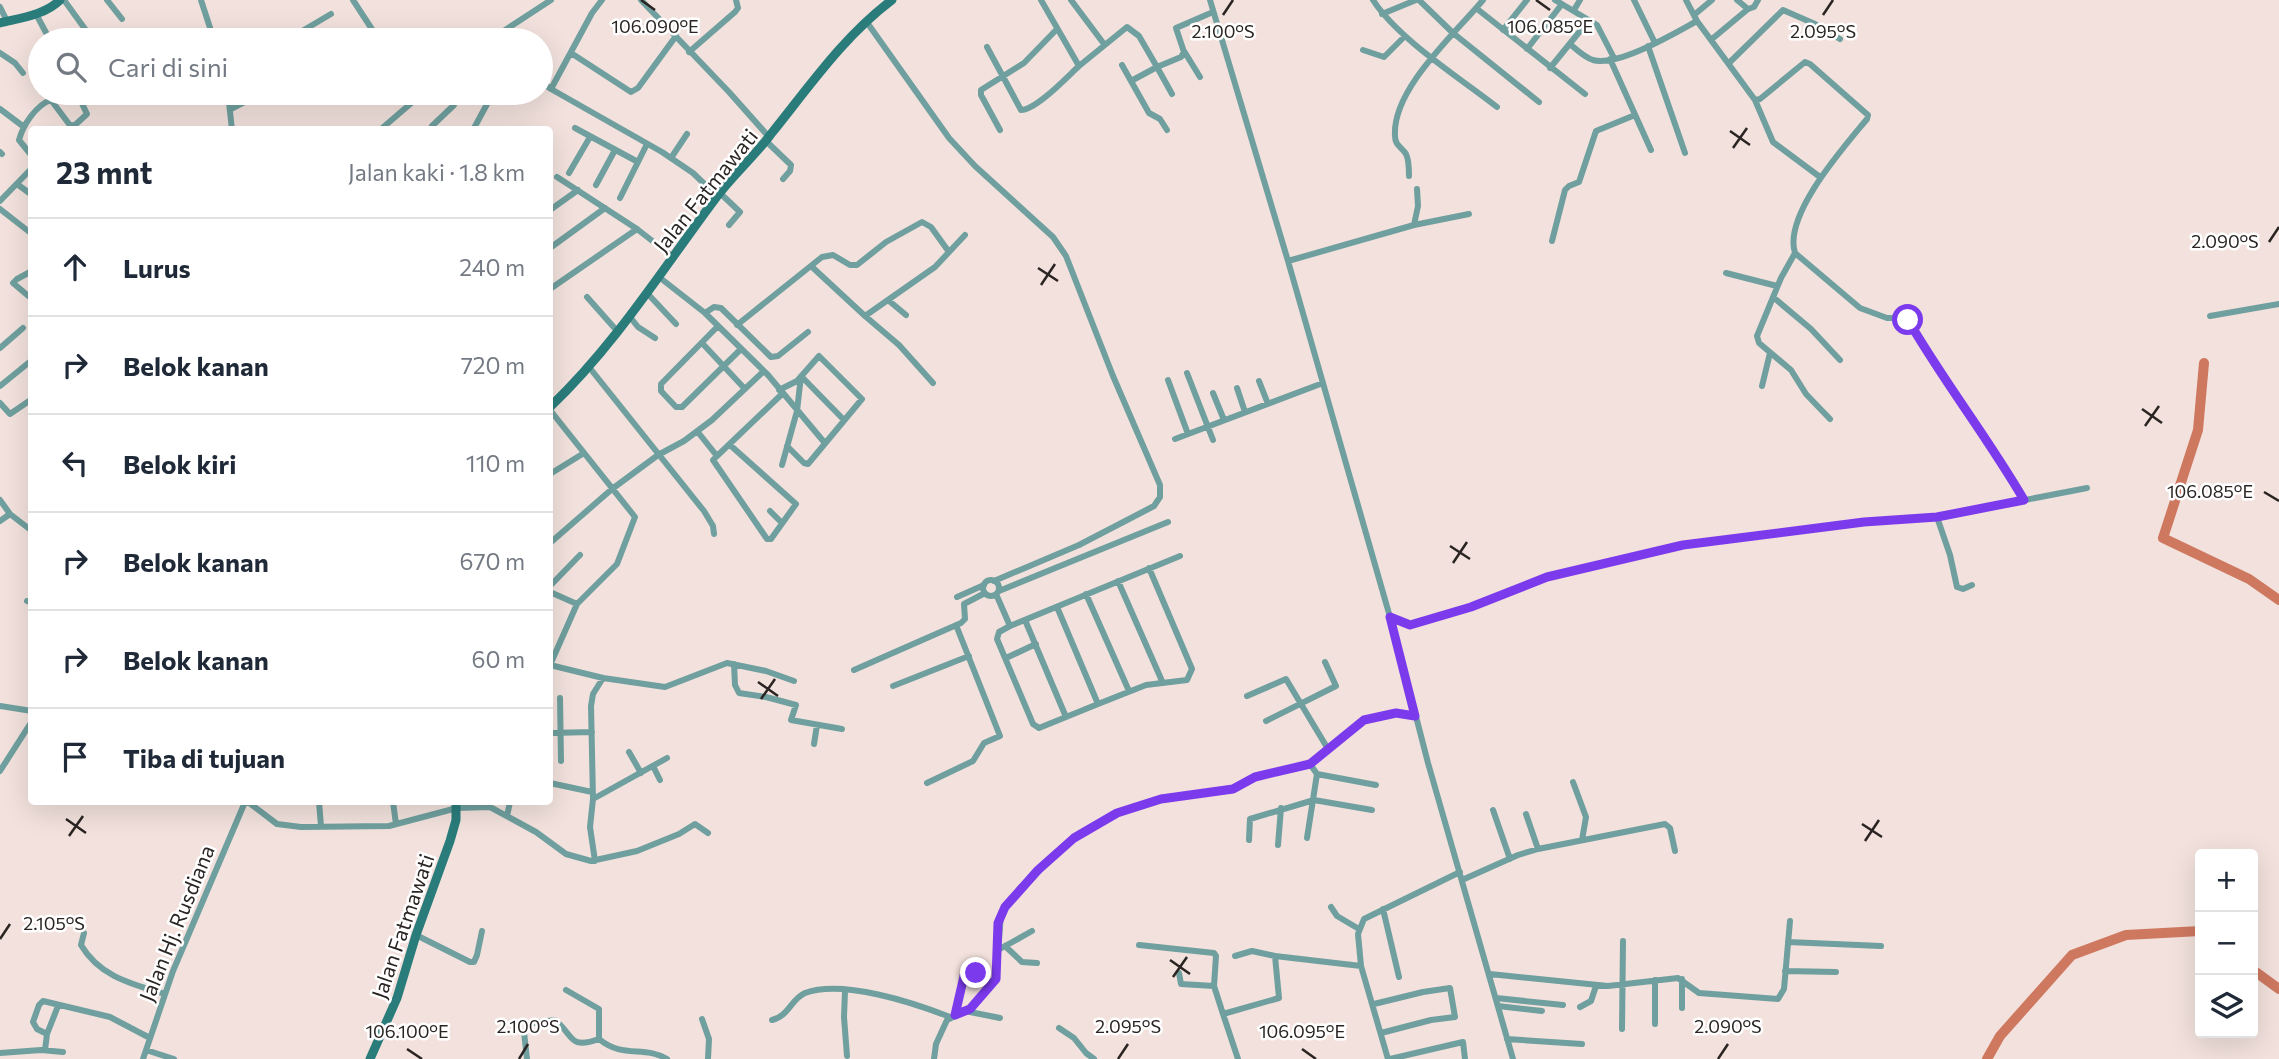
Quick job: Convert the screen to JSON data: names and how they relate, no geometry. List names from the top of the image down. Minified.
{"streets":{"street":["Jalan Fatmawati","Jalan Hj. Rusdiana"]},"page":{"search":"Cari di sini","heading":["23 mnt","Jalan kaki · 1.8 km"],"list":[["Lurus","240 m"],["Belok kanan","720 m"],["Belok kiri","110 m"],["Belok kanan","670 m"],["Belok kanan","60 m"],"Tiba di tujuan"],"map_buttons":["+","−"]},"coordinates":["106.090°E","106.085°E","2.100°S","2.095°S","2.090°S","2.105°S","106.100°E","106.095°E"]}
